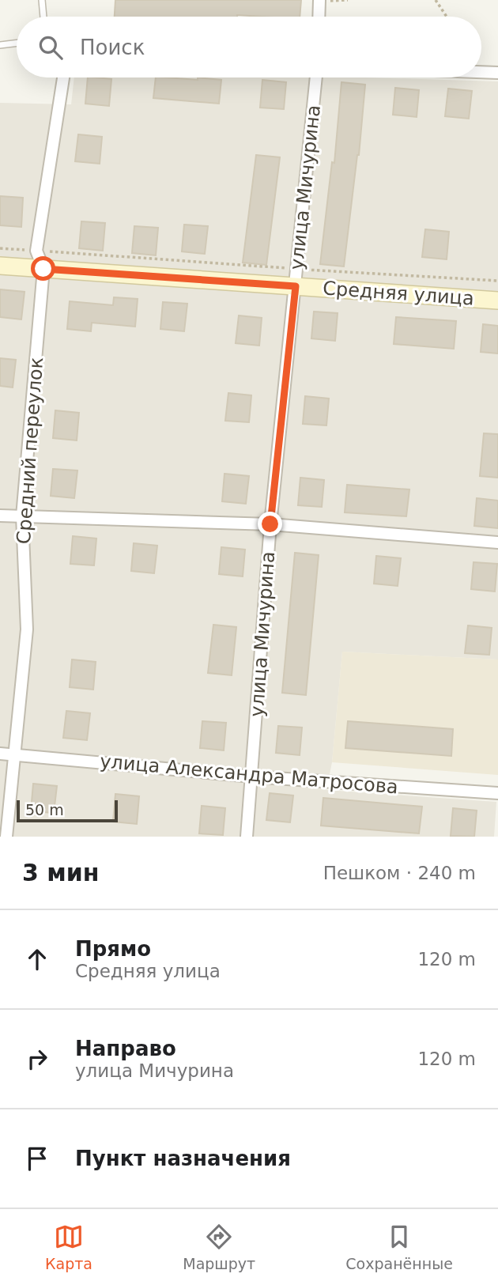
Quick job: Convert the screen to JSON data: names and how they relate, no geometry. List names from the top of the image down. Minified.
{"streets":{"main road":["Средняя улица"],"street":["улица Мичурина","Средний переулок","улица Александра Матросова"]},"crossings":[["улица Мичурина","Средняя улица"],["улица Мичурина","улица Александра Матросова"],["Средняя улица","Средний переулок"],["Средний переулок","улица Александра Матросова"]],"scale_bar":"50 m","page":{"search":"Поиск","scale":"50 m","heading":["3 мин","Пешком · 240 m"],"list":[["Прямо","Средняя улица","120 m"],["Направо","улица Мичурина","120 m"],"Пункт назначения"],"nav":["Карта","Маршрут","Сохранённые"]}}
